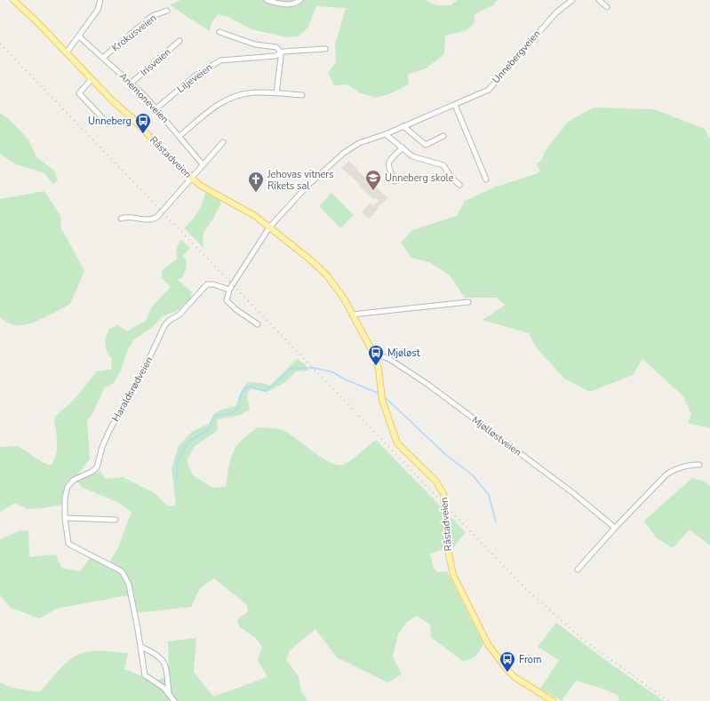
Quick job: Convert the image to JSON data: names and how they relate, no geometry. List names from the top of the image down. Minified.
{"streets":{"main road":["Råstadveien"],"street":["Krokusveien","Unnebergveien","Irisveien","Liljeveien","Anemoneveien","Haraldsrødveien","Mjølløstveien"]},"crossings":[["Krokusveien","Anemoneveien"],["Unnebergveien","Råstadveien"],["Irisveien","Anemoneveien"],["Liljeveien","Anemoneveien"],["Råstadveien","Mjølløstveien"]],"places":{"bus stop":["Unneberg","Mjøløst","From"],"school or university":["Unneberg skole"],"church":["Jehovas vitners Rikets sal"]}}
